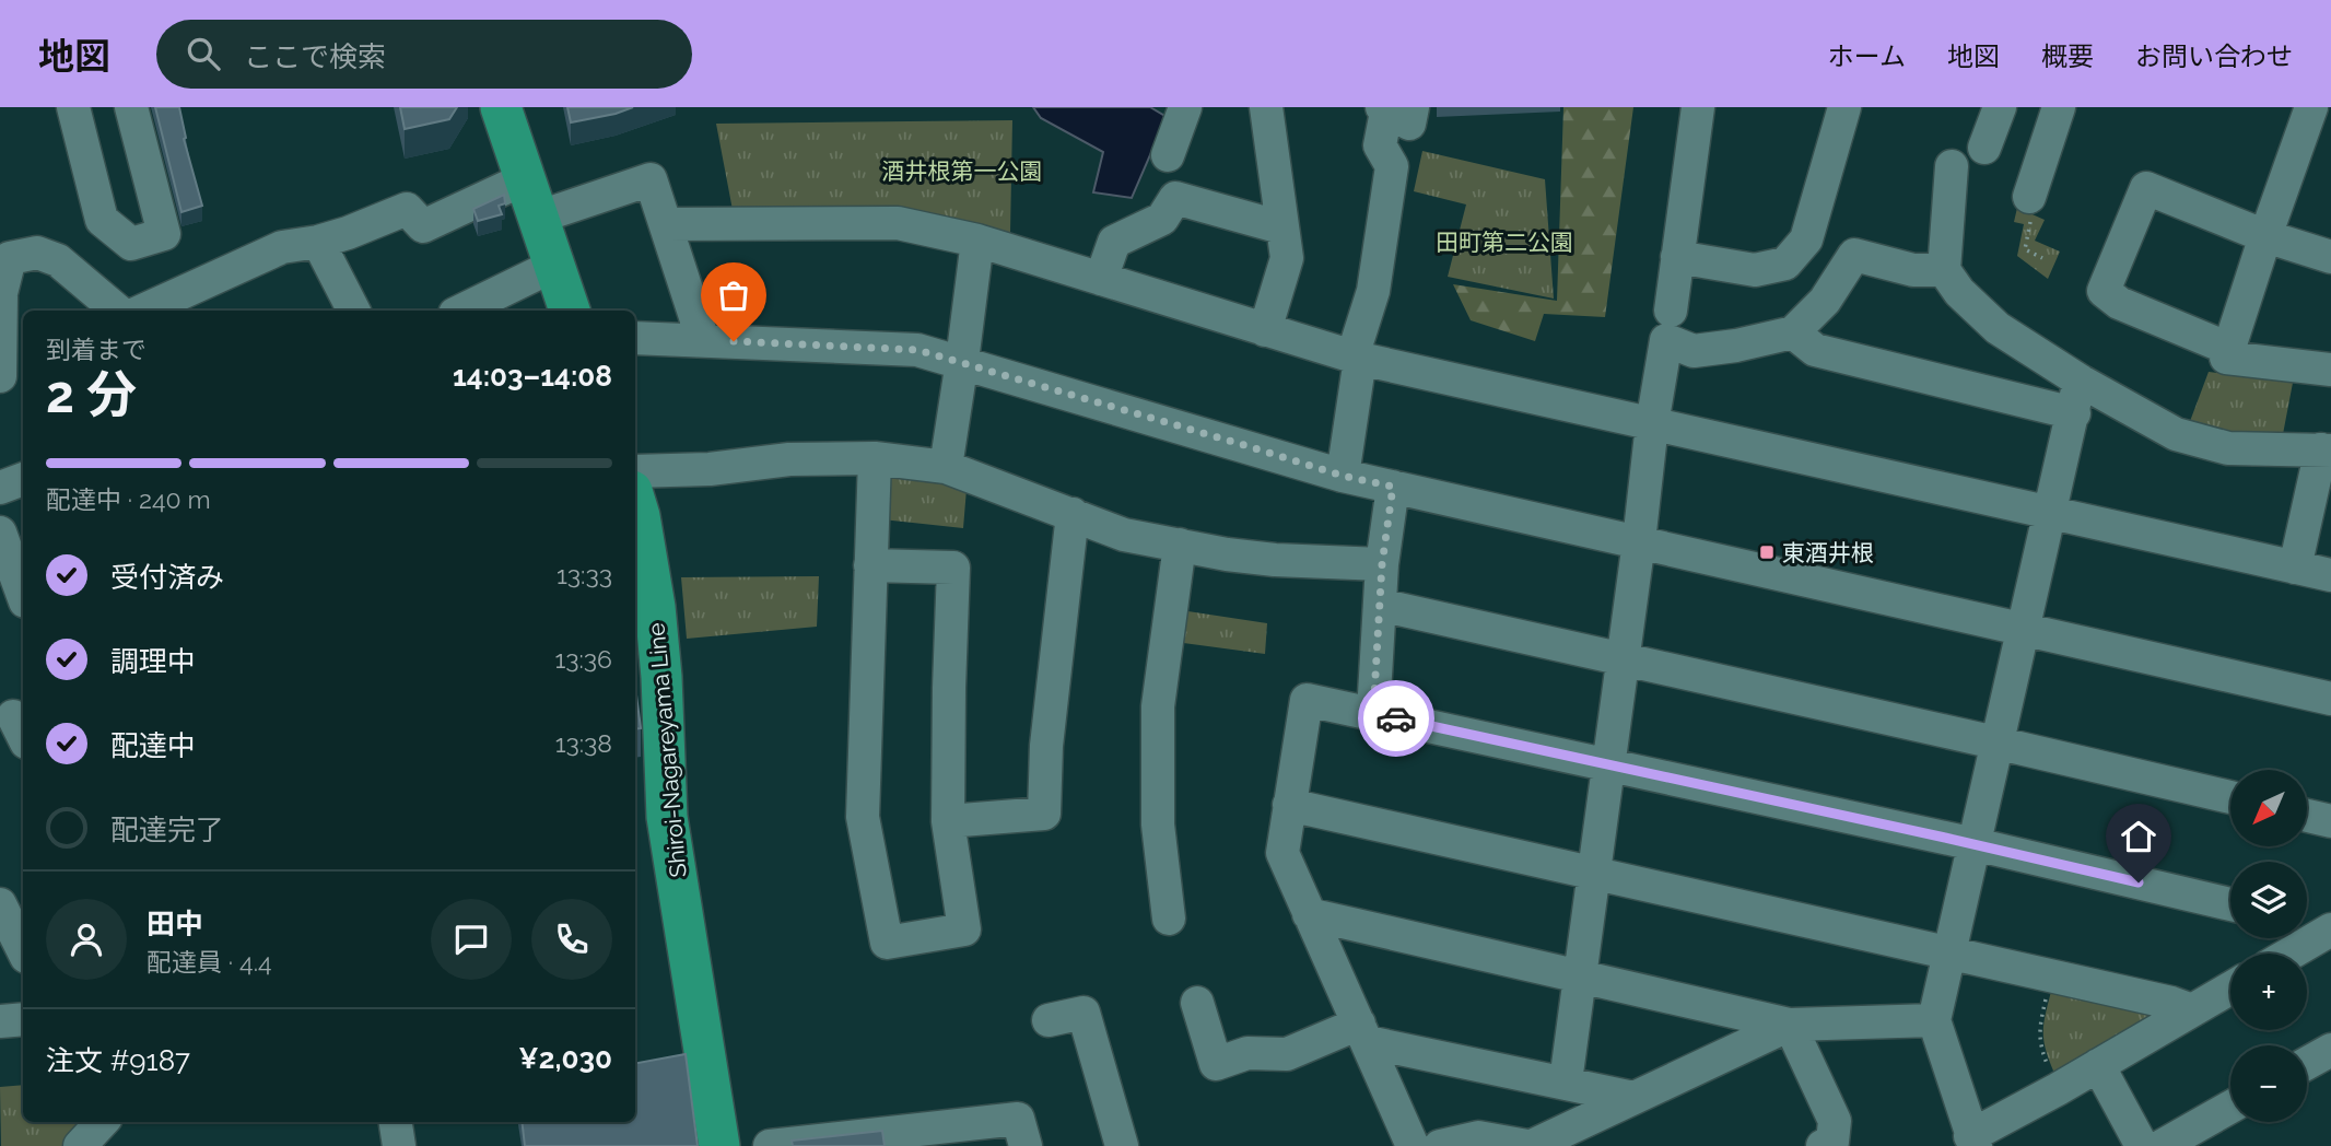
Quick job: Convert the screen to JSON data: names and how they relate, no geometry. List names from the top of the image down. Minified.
{"streets":{"main road":["Shiroi-Nagareyama Line"]},"parks":["酒井根第一公園","田町第二公園"],"places":{"transit":["東酒井根"]},"north":"bottom left","page":{"header":"地図","search":"ここで検索","nav":["ホーム","地図","概要","お問い合わせ"],"heading":["2 分","到着まで","14:03–14:08"],"panel":["田中","配達員 · 4.4","注文 #9187","¥2,030"],"bar":"配達中 · 240 m","list":[["受付済み","13:33"],["調理中","13:36"],["配達中","13:38"],"配達完了"],"map_buttons":["+","−"]}}
